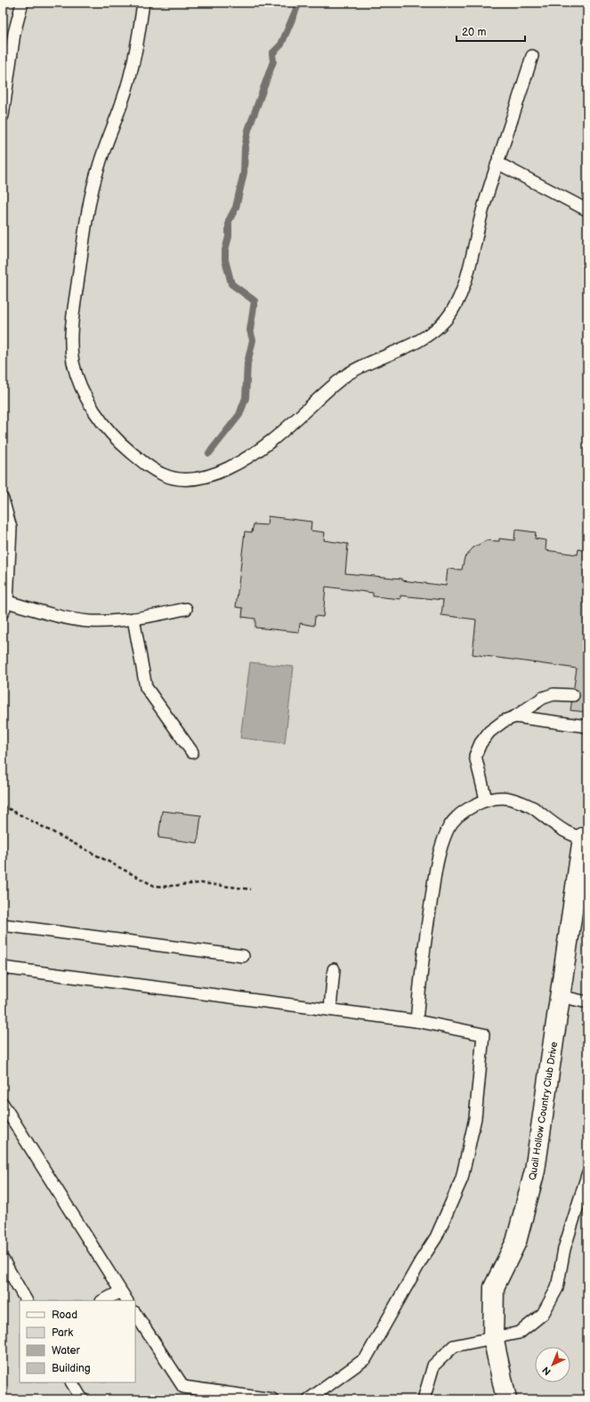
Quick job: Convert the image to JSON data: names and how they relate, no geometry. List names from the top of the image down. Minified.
{"streets":{"street":["Quail Hollow Country Club Drive"]},"legend":["Road","Park","Water","Building"],"scale_bar":"20 m","north":"bottom left"}
